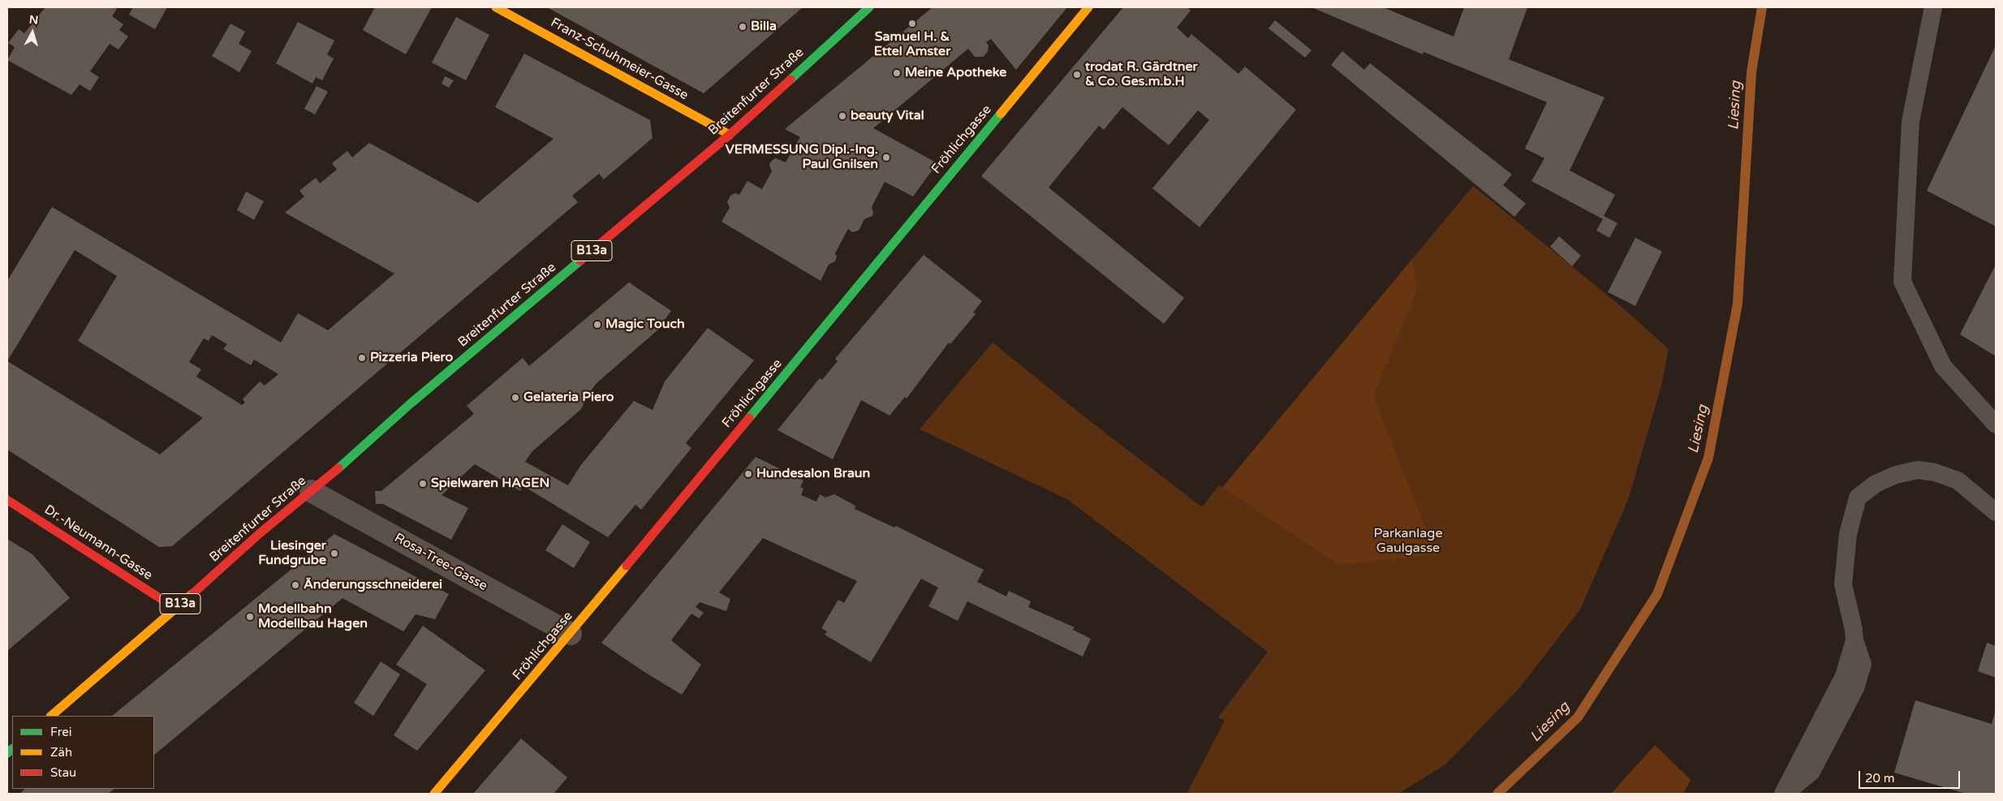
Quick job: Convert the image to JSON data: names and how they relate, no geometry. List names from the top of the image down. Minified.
{"streets":{"street":["Franz-Schuhmeier-Gasse","Breitenfurter Straße","Fröhlichgasse","B13a","Dr.-Neumann-Gasse","Rosa-Tree-Gasse"]},"crossings":[["Franz-Schuhmeier-Gasse","Breitenfurter Straße"],["Breitenfurter Straße","Dr.-Neumann-Gasse"],["Breitenfurter Straße","Rosa-Tree-Gasse"],["Fröhlichgasse","Rosa-Tree-Gasse"]],"water":["Liesing"],"parks":["Parkanlage Gaulgasse"],"places":["Samuel H. & Ettel Amster","Billa","Meine Apotheke","trodat R. Gärdtner & Co. Ges.m.b.H","beauty Vital","VERMESSUNG Dipl.-Ing. Paul Gnilsen","Magic Touch","Pizzeria Piero","Gelateria Piero","Hundesalon Braun","Spielwaren HAGEN","Liesinger Fundgrube","Änderungsschneiderei","Modellbahn Modellbau Hagen"],"legend":["Frei","Zäh","Stau"],"scale_bar":"20 m","north":"top"}
